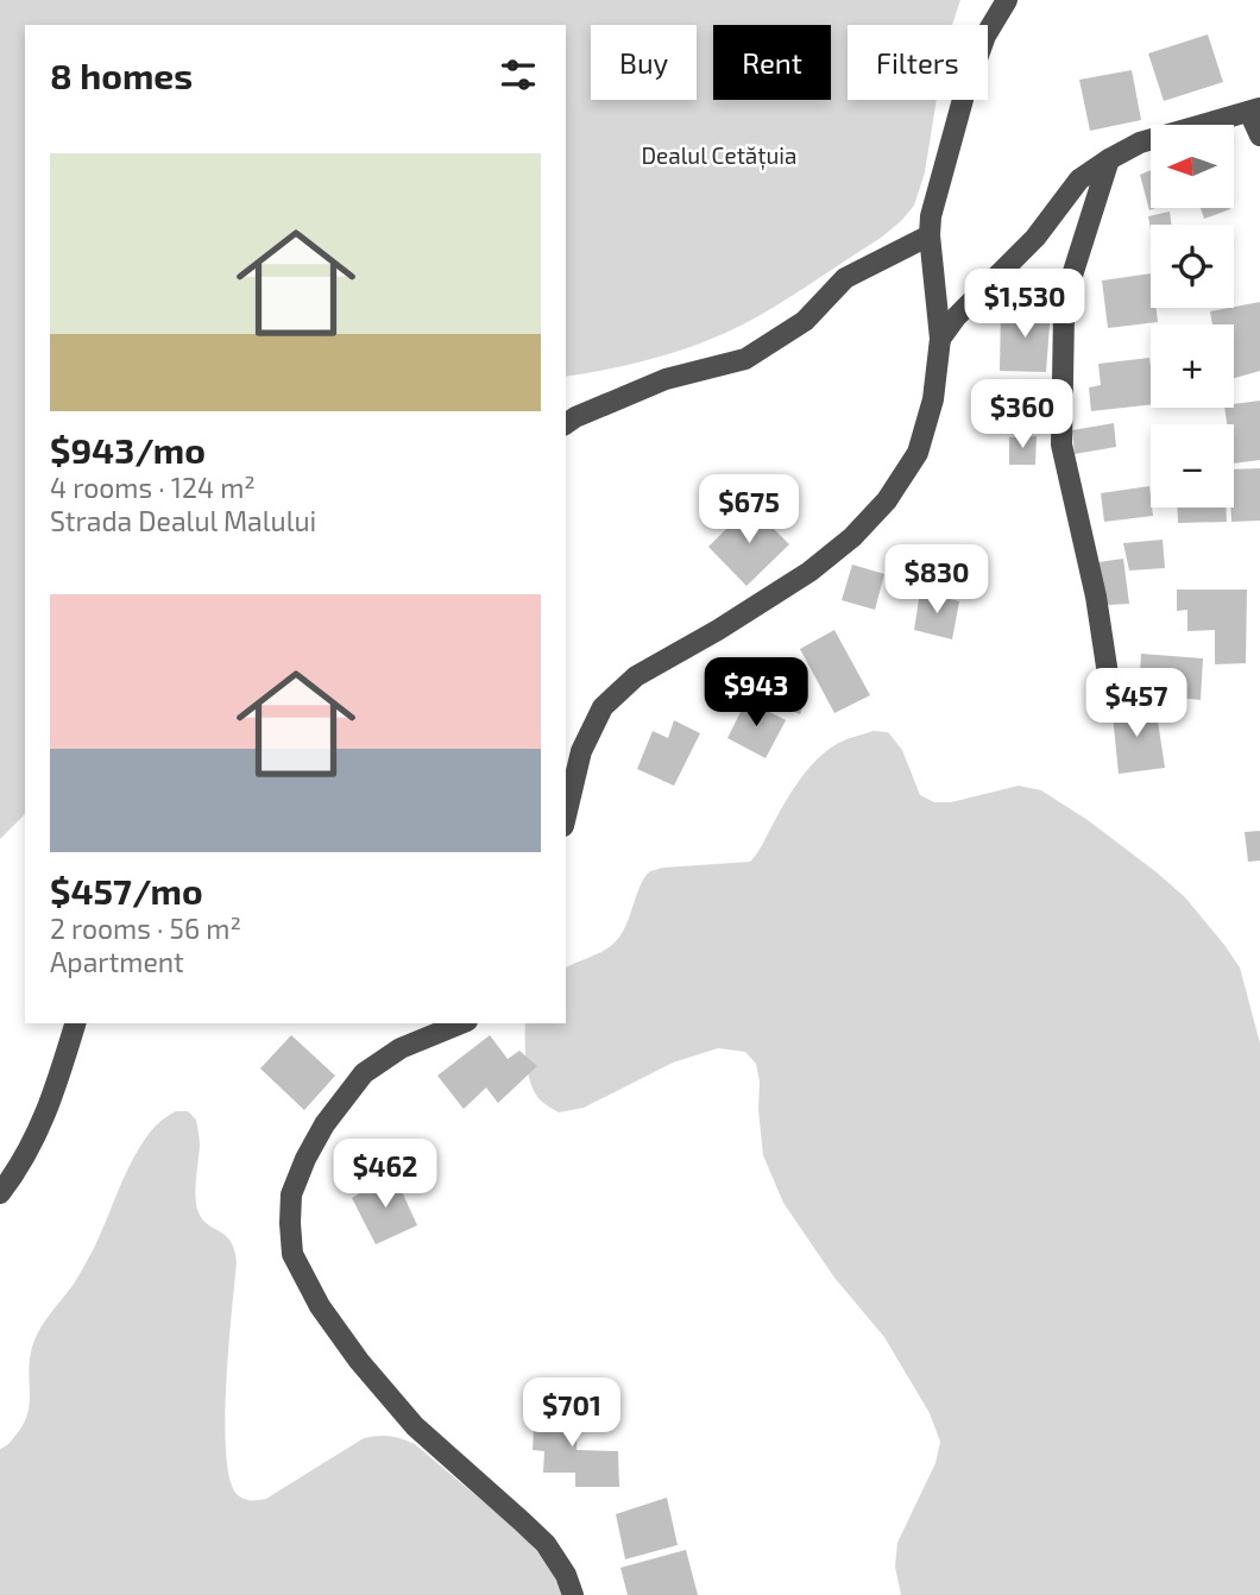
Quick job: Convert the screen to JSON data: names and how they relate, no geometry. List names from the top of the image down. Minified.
{"parks":["Dealul Cetățuia"],"north":"left","page":{"chip":["Buy","Rent","Filters"],"heading":"8 homes","map_buttons":["+","−"],"list":[{"name":"$943/mo","note":"4 rooms · 124 m² · Strada Dealul Malului"},{"name":"$457/mo","note":"2 rooms · 56 m² · Apartment"}],"price":["$1,530","$360","$675","$830","$943","$457","$462","$701"]}}
